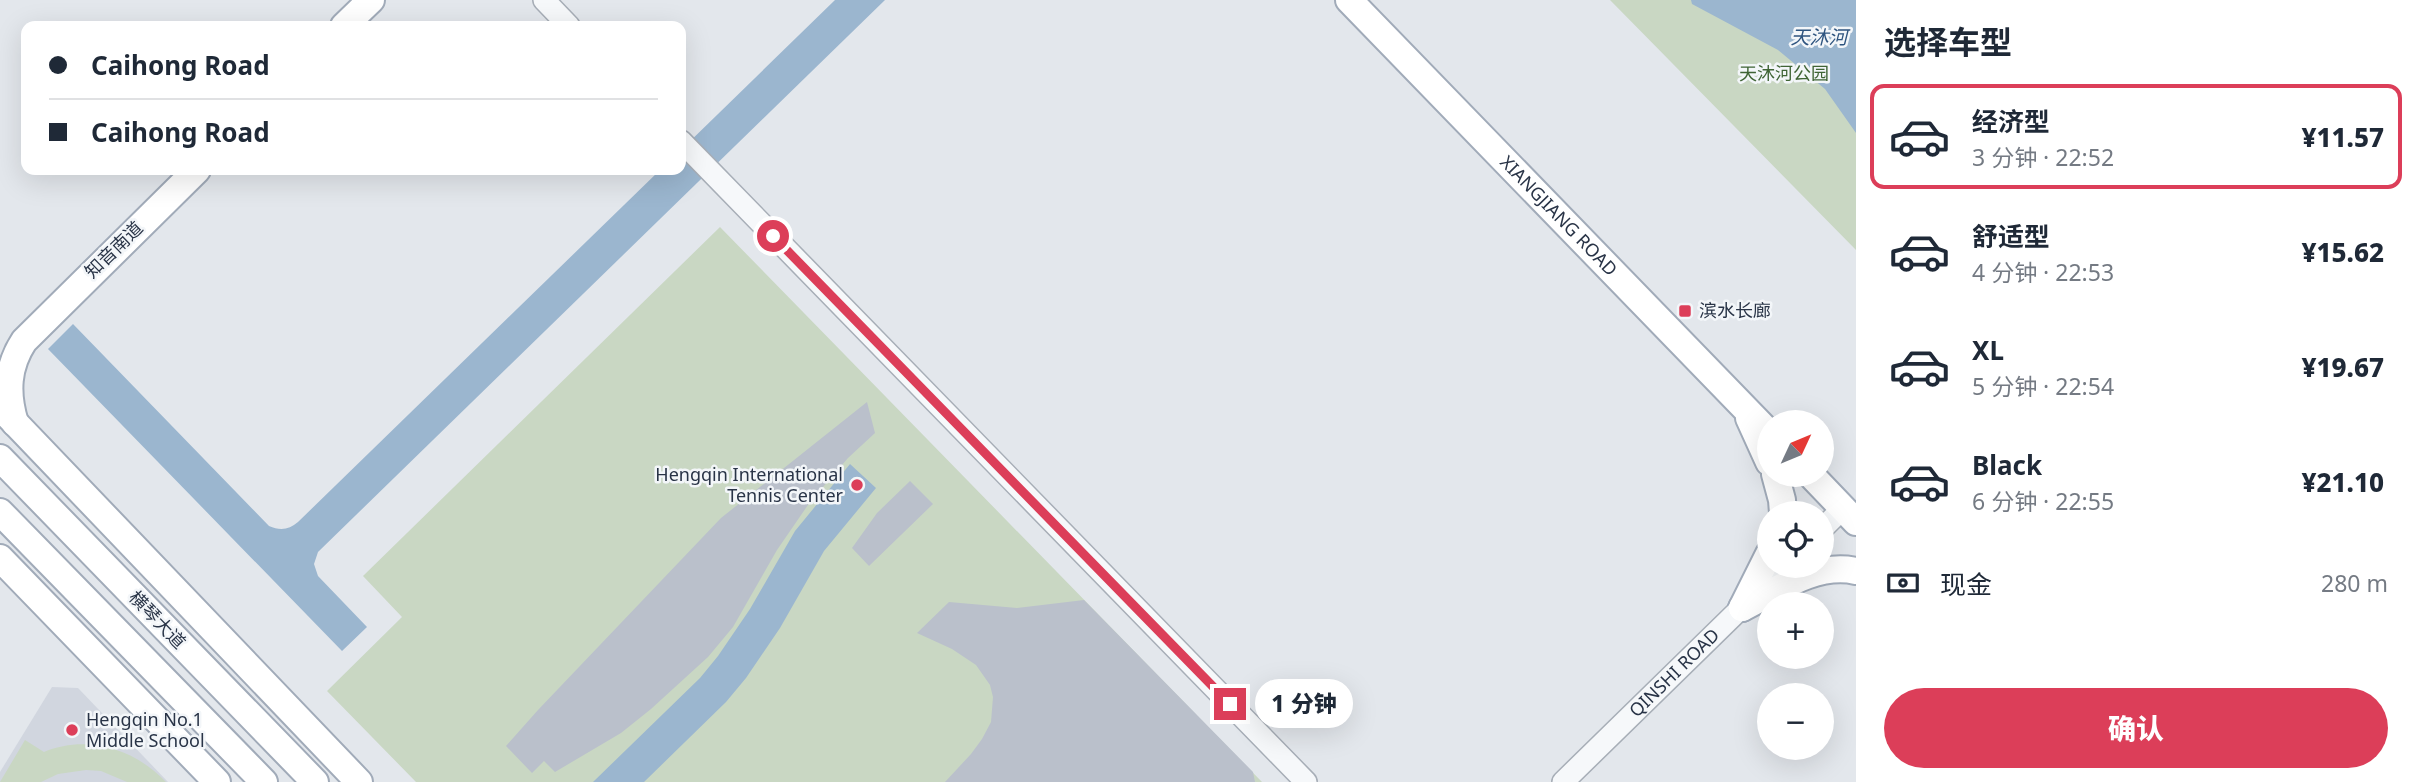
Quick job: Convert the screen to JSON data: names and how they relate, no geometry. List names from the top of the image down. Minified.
{"streets":{"main road":["XIANGJIANG ROAD","知音南道","横琴大道"],"street":["QINSHI ROAD"]},"water":["天沐河"],"parks":["天沐河公园"],"places":{"transit":["滨水长廊"],"other":["Hengqin International Tennis Center","Hengqin No.1 Middle School"]},"north":"top right","page":{"heading":"选择车型","banner":["Caihong Road","Caihong Road"],"list":[{"name":"经济型","note":"3 分钟 · 22:52","value":"¥11.57"},{"name":"舒适型","note":"4 分钟 · 22:53","value":"¥15.62"},{"name":"XL","note":"5 分钟 · 22:54","value":"¥19.67"},{"name":"Black","note":"6 分钟 · 22:55","value":"¥21.10"}],"map_buttons":["+","−"],"pay":["现金","280 m"],"buttons":"确认","bubble":"1 分钟"}}
